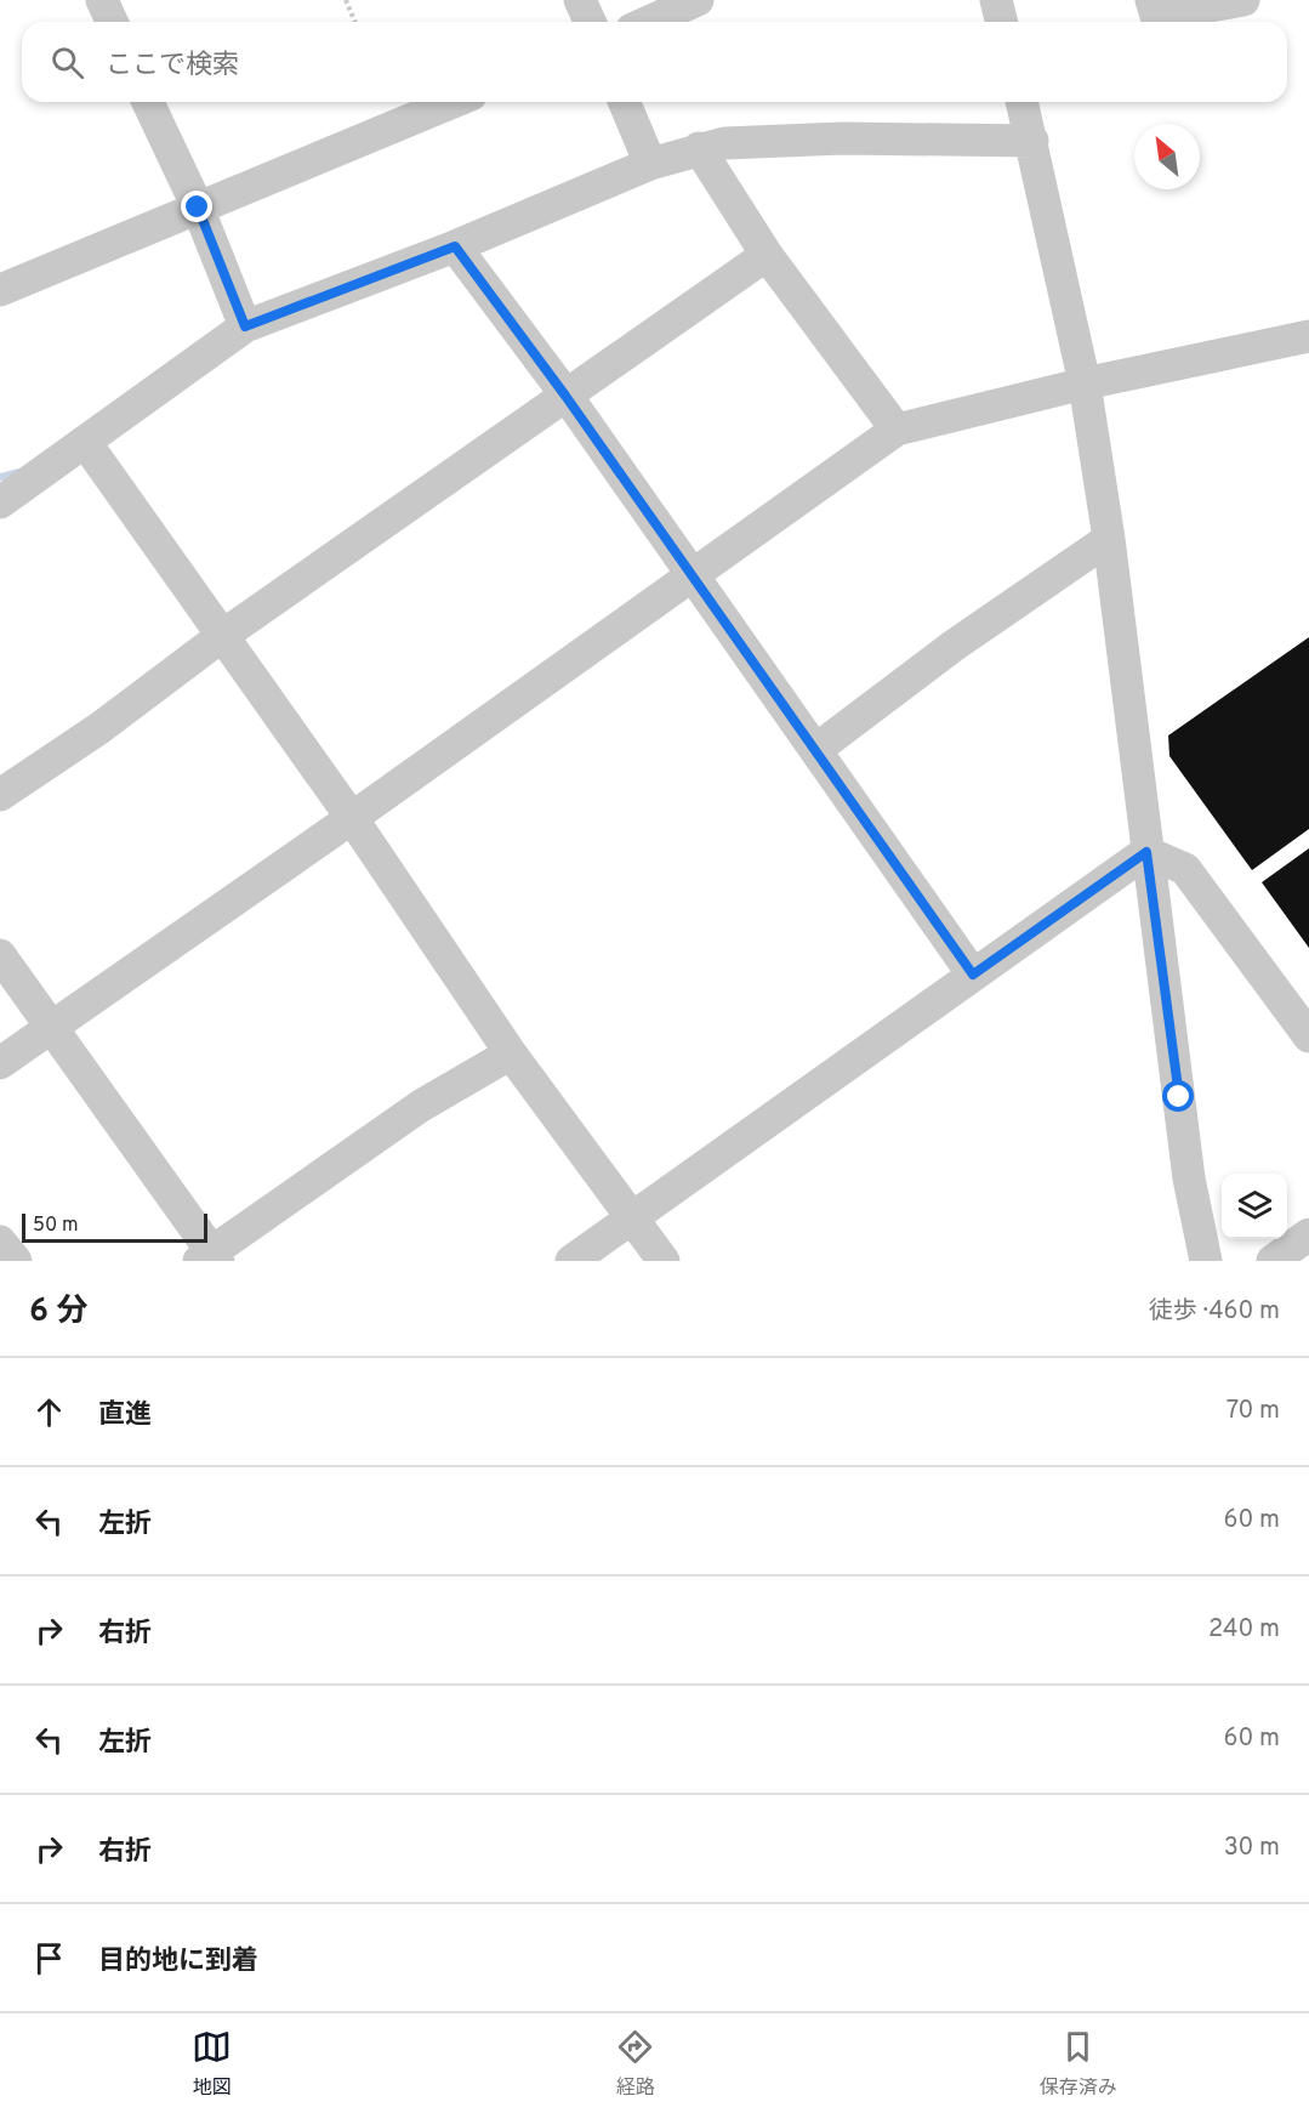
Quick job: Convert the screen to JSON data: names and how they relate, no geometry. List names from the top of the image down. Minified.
{"scale_bar":"50 m","north":"top left","page":{"search":"ここで検索","scale":"50 m","heading":["6 分","徒歩 · 460 m"],"list":[["直進","70 m"],["左折","60 m"],["右折","240 m"],["左折","60 m"],["右折","30 m"],"目的地に到着"],"nav":["地図","経路","保存済み"]}}
